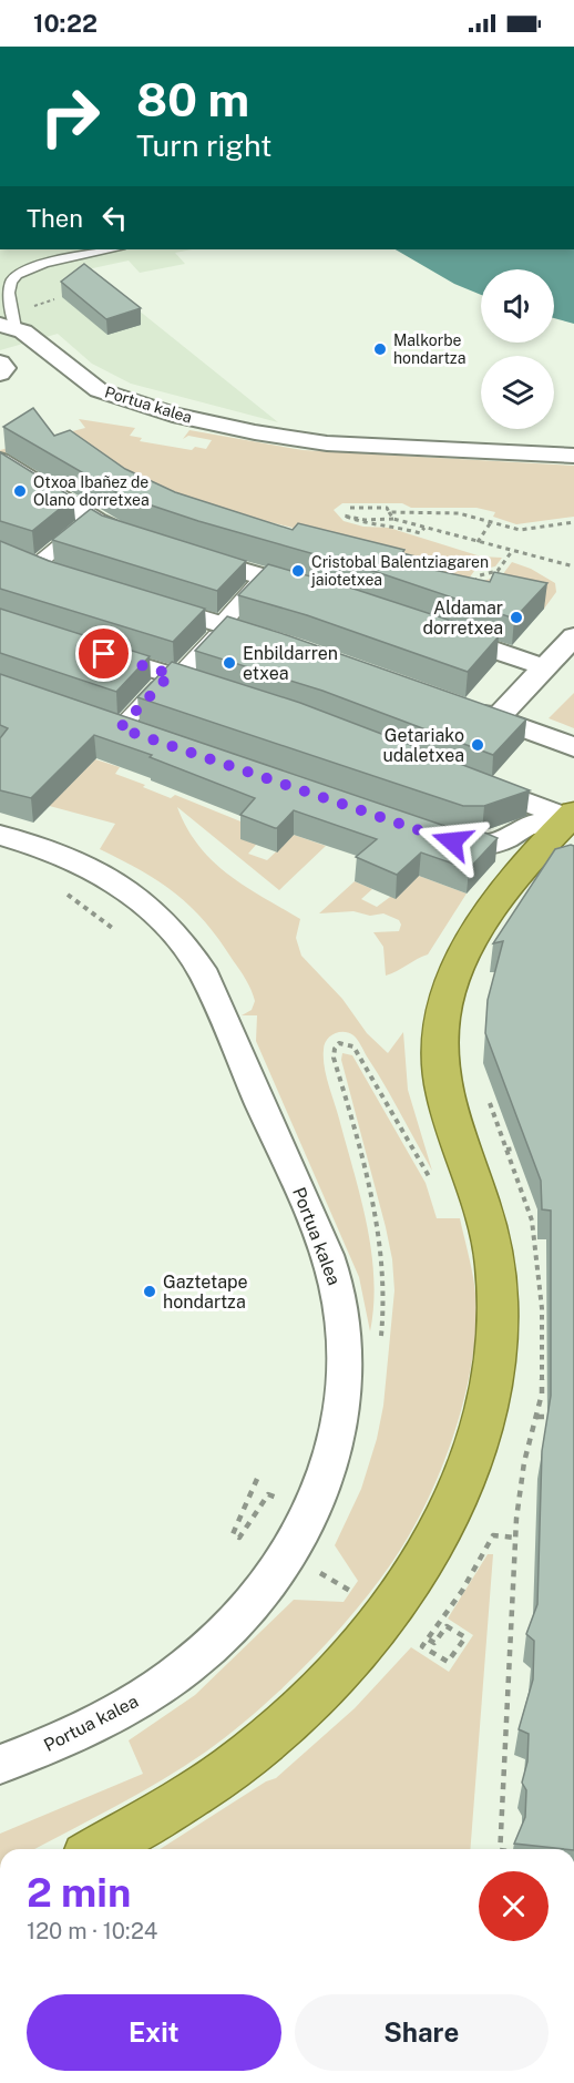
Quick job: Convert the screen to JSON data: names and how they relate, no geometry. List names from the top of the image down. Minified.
{"streets":{"street":["Portua kalea"]},"places":["Malkorbe hondartza","Otxoa Ibañez de Olano dorretxea","Cristobal Balentziagaren jaiotetxea","Aldamar dorretxea","Enbildarren etxea","Getariako udaletxea","Gaztetape hondartza"],"page":{"status":"10:22","turn":["80 m","Turn right"],"then":"Then","heading":["2 min","120 m · 10:24"],"buttons":["Exit","Share"]}}
